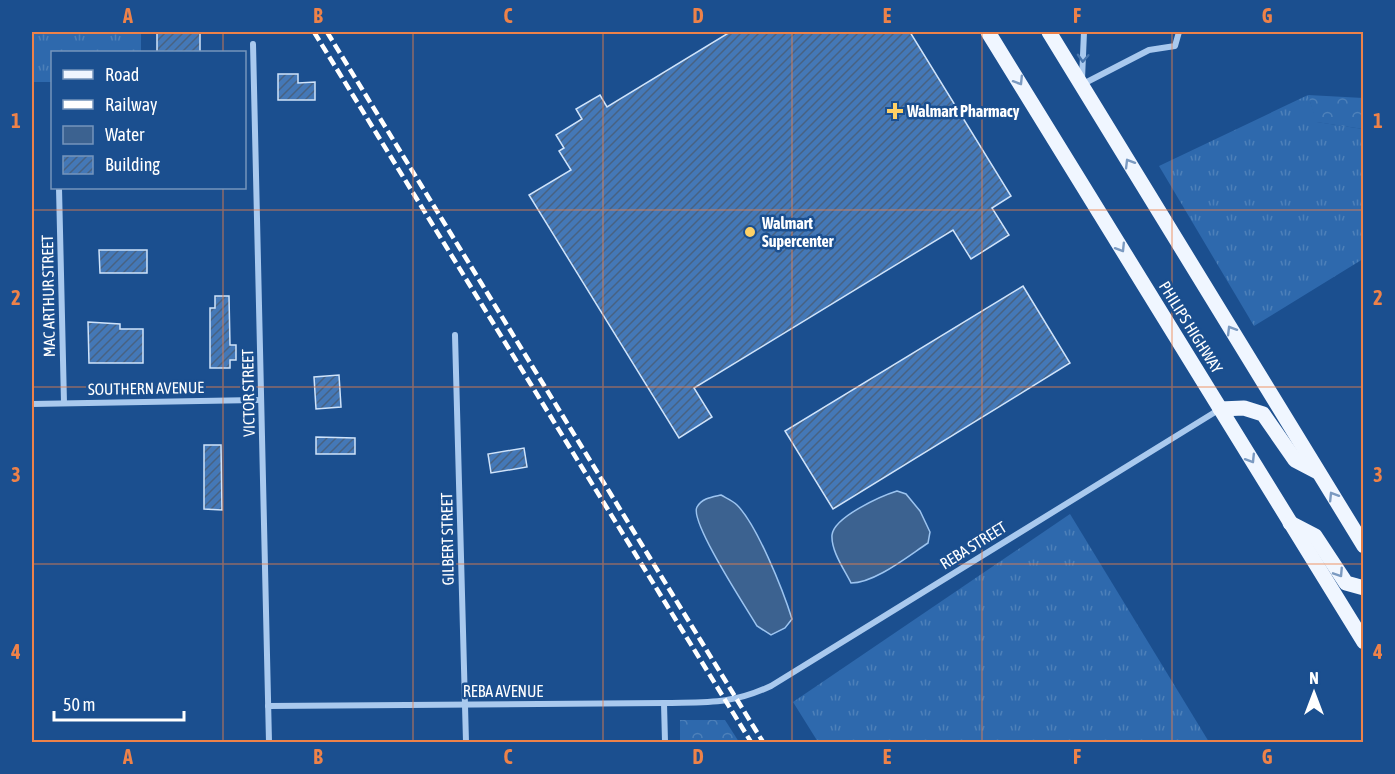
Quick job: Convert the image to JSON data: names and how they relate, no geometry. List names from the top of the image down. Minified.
{"streets":{"main road":["PHILIPS HIGHWAY"],"street":["MAC ARTHUR STREET","SOUTHERN AVENUE","VICTOR STREET","GILBERT STREET","REBA STREET","REBA AVENUE"]},"crossings":[["MAC ARTHUR STREET","SOUTHERN AVENUE"],["PHILIPS HIGHWAY","REBA STREET"],["SOUTHERN AVENUE","VICTOR STREET"],["VICTOR STREET","REBA AVENUE"],["GILBERT STREET","REBA AVENUE"],["REBA STREET","REBA AVENUE"]],"places":{"health":["Walmart Pharmacy"],"other":["Walmart Supercenter"]},"legend":["Road","Railway","Water","Building"],"scale_bar":"50 m","north":"top","grid":{"columns":["A","B","C","D","E","F","G"],"rows":["1","2","3","4"]}}
